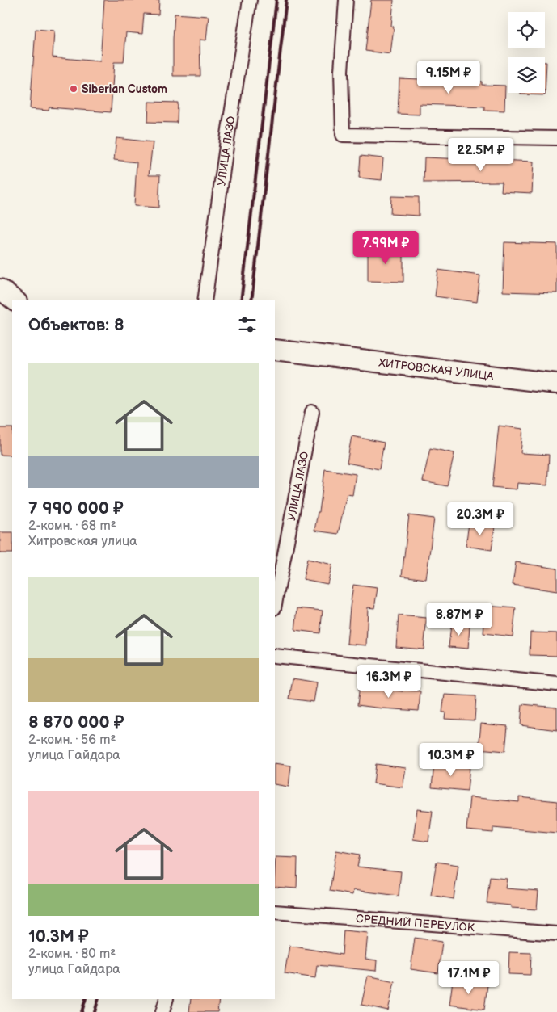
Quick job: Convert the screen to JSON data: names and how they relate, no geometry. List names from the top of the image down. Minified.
{"streets":{"main road":["ХИТРОВСКАЯ УЛИЦА"],"street":["УЛИЦА ЛАЗО","СРЕДНИЙ ПЕРЕУЛОК"]},"places":["Siberian Custom"],"page":{"price":["9.15M ₽","22.5M ₽","7.99M ₽","20.3M ₽","8.87M ₽","16.3M ₽","10.3M ₽","17.1M ₽"],"heading":"Объектов: 8","list":[{"name":"7 990 000 ₽","note":"2-комн. · 68 m² · Хитровская улица"},{"name":"8 870 000 ₽","note":"2-комн. · 56 m² · улица Гайдара"},{"name":"10.3M ₽","note":"2-комн. · 80 m² · улица Гайдара"}]}}
